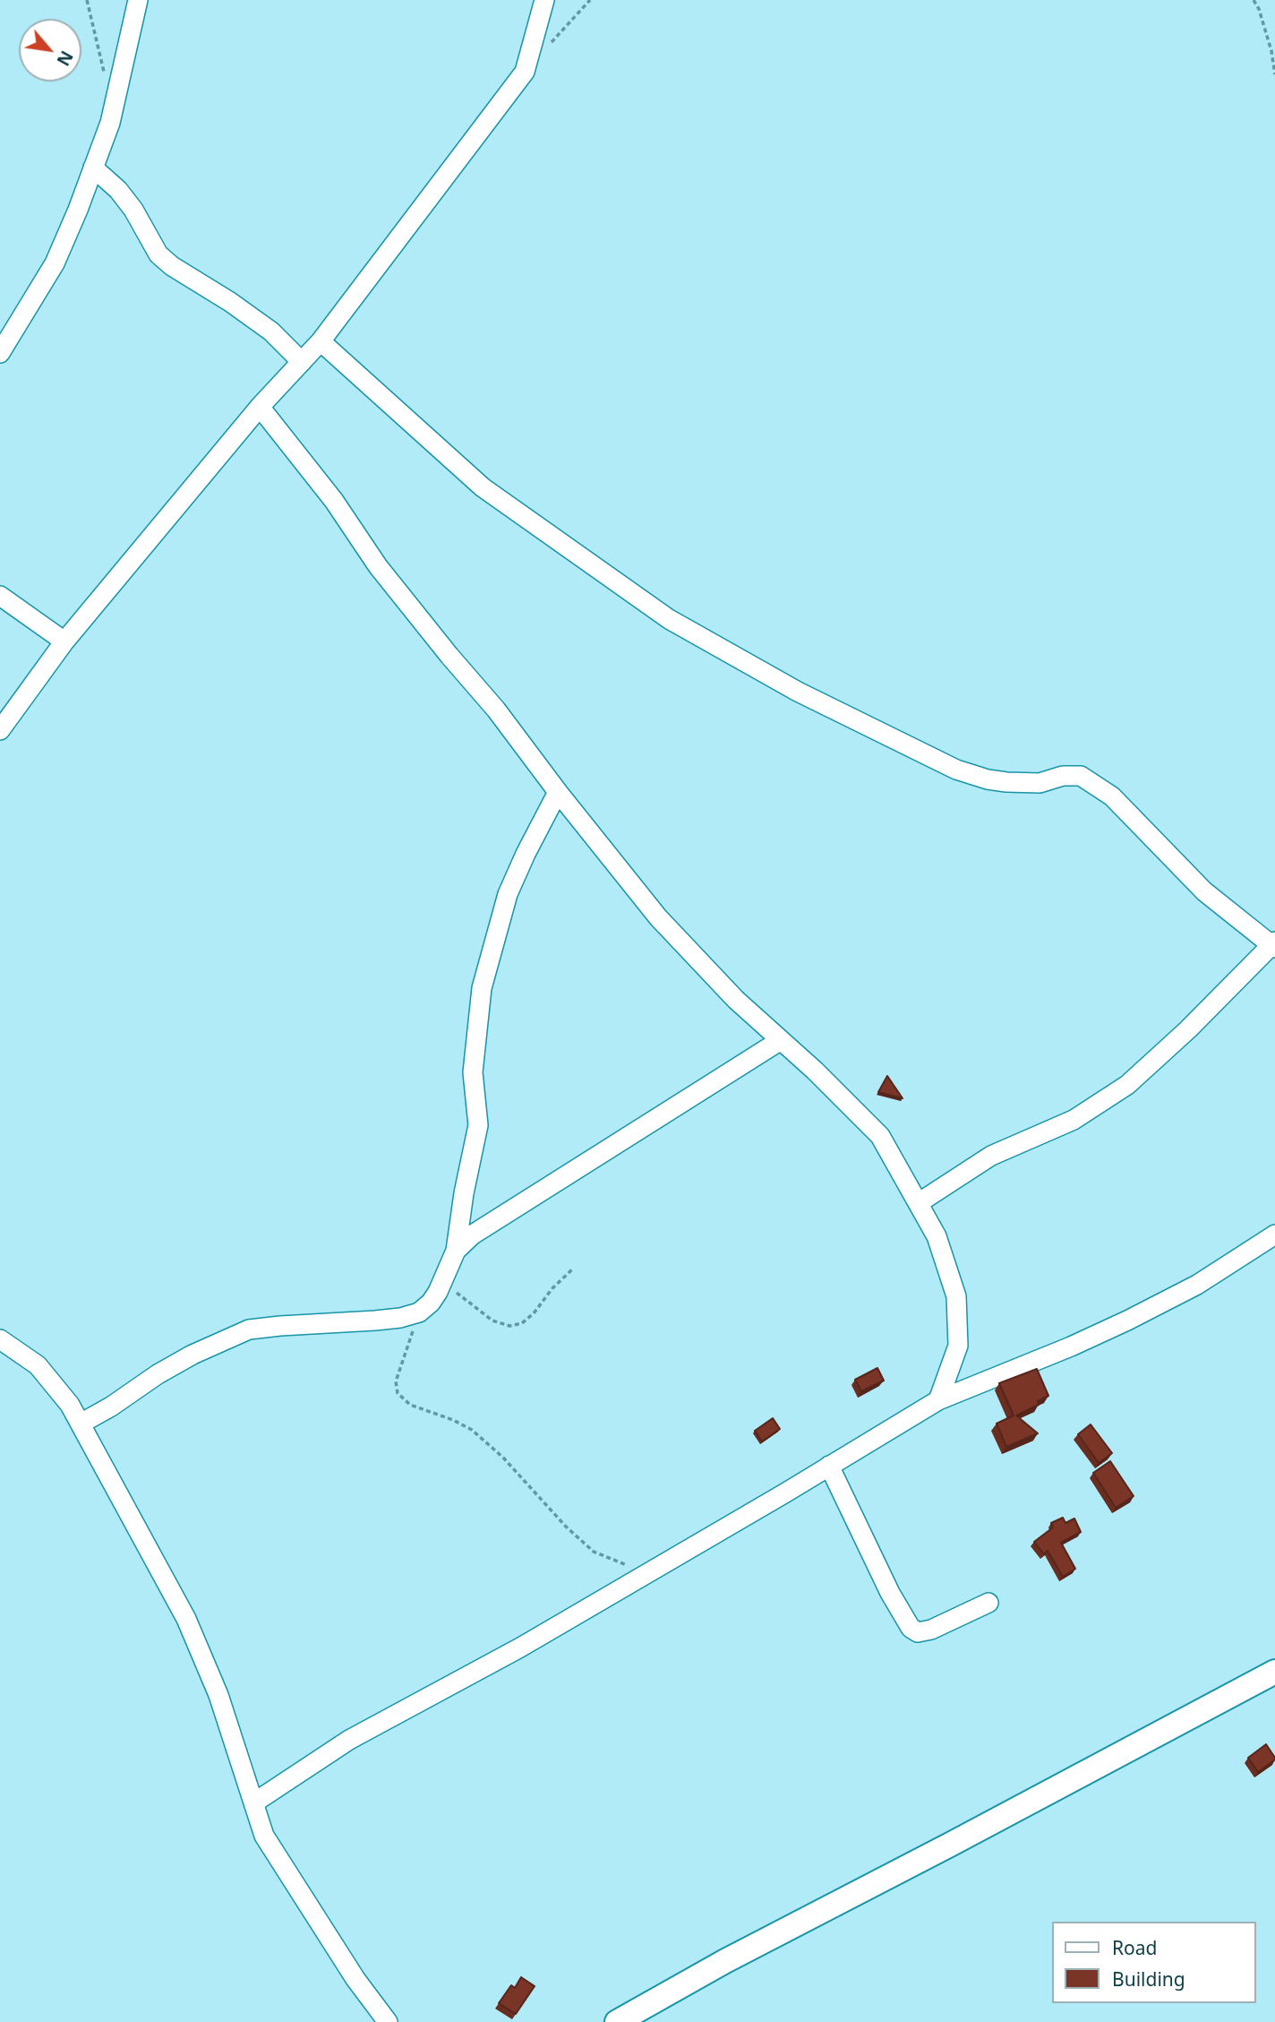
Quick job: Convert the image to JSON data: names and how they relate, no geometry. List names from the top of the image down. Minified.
{"legend":["Road","Building"],"north":"bottom right"}
